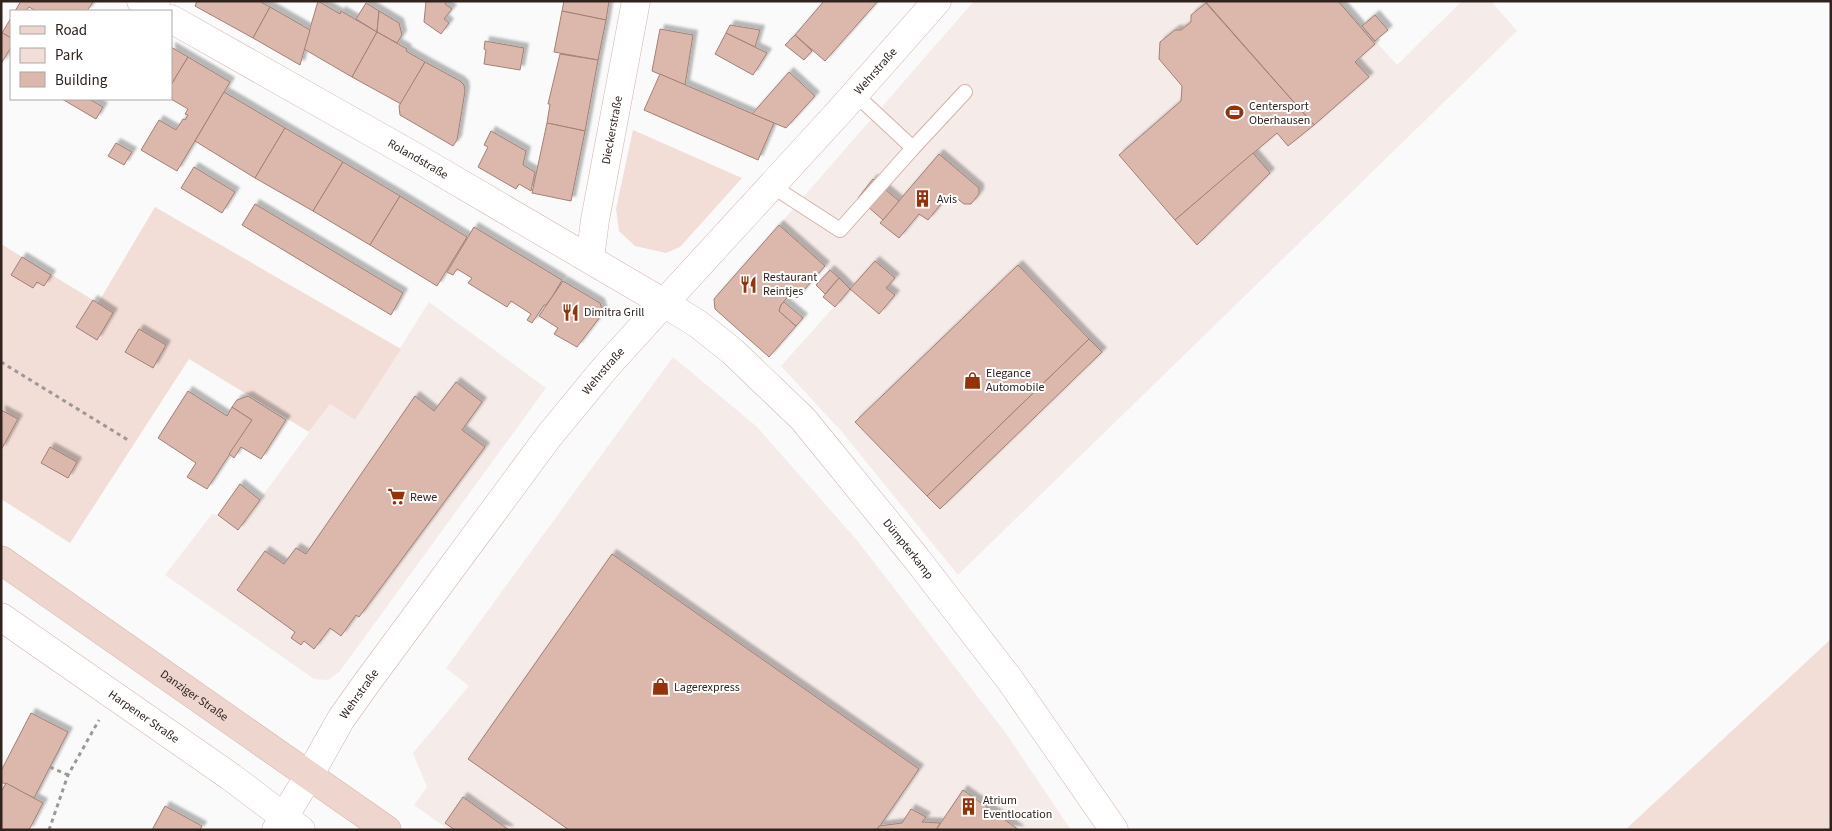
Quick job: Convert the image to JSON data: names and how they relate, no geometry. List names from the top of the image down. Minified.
{"streets":{"main road":["Danziger Straße"],"street":["Wehrstraße","Dieckerstraße","Rolandstraße","Dümpterkamp","Harpener Straße"]},"crossings":[["Wehrstraße","Rolandstraße"],["Wehrstraße","Dümpterkamp"],["Wehrstraße","Danziger Straße"],["Wehrstraße","Harpener Straße"],["Dieckerstraße","Rolandstraße"],["Rolandstraße","Dümpterkamp"]],"places":{"sports":["Centersport Oberhausen"],"building":["Avis","Atrium Eventlocation"],"restaurant":["Restaurant Reintjes","Dimitra Grill"],"shop":["Elegance Automobile","Lagerexpress"],"supermarket":["Rewe"]},"legend":["Road","Park","Building"]}
